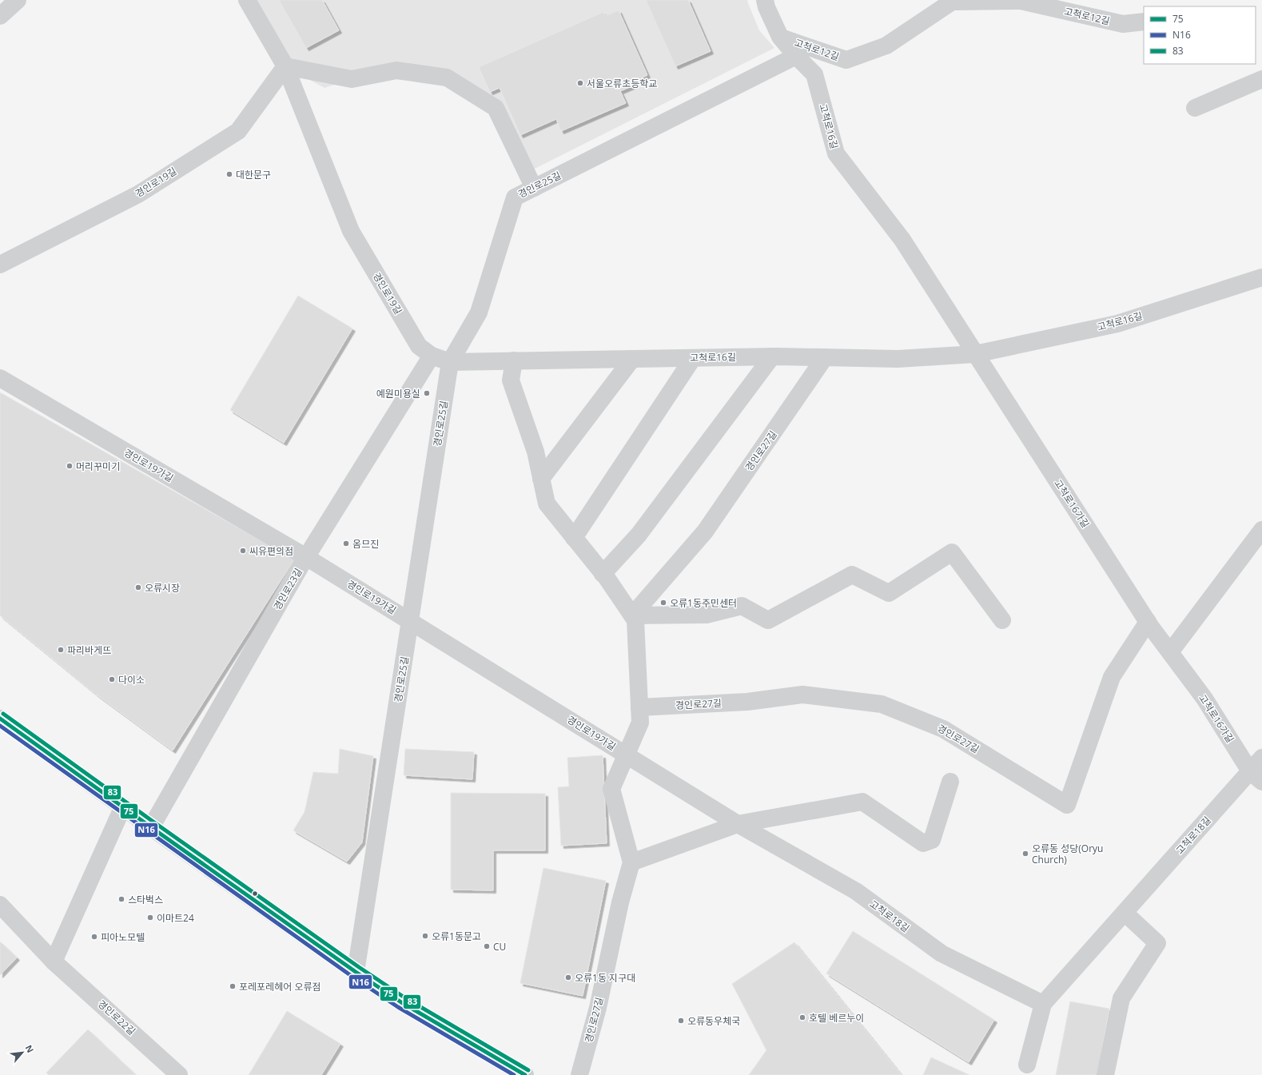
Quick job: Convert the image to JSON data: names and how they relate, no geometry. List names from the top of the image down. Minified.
{"streets":{"street":["고척로12길","고척로16길","경인로19길","경인로25길","경인로27길","경인로19가길","고척로16가길","경인로23길","고척로18길","경인로22길"]},"crossings":[["고척로12길","고척로16길"],["고척로12길","경인로25길"],["고척로16길","경인로19길"],["고척로16길","경인로25길"],["고척로16길","경인로27길"],["고척로16길","고척로16가길"],["경인로19길","경인로25길"],["경인로19길","경인로23길"],["경인로25길","경인로19가길"],["경인로27길","고척로16가길"],["경인로19가길","경인로23길"],["경인로19가길","고척로18길"],["고척로16가길","고척로18길"]],"places":["서울오류초등학교","대한문구","예원미용실","머리꾸미기","옴므진","씨유편의점","오류시장","오류1동주민센터","파리바게뜨","다이소","오류동 성당(Oryu Church)","스타벅스","이마트24","오류1동문고","피아노모텔","CU","오류1동 지구대","포레포레헤어 오류점","호텔 베르누이","오류동우체국"],"lines":["transit line 83","transit line 75","transit line N16"],"legend":["75","N16","83"],"north":"top right"}
